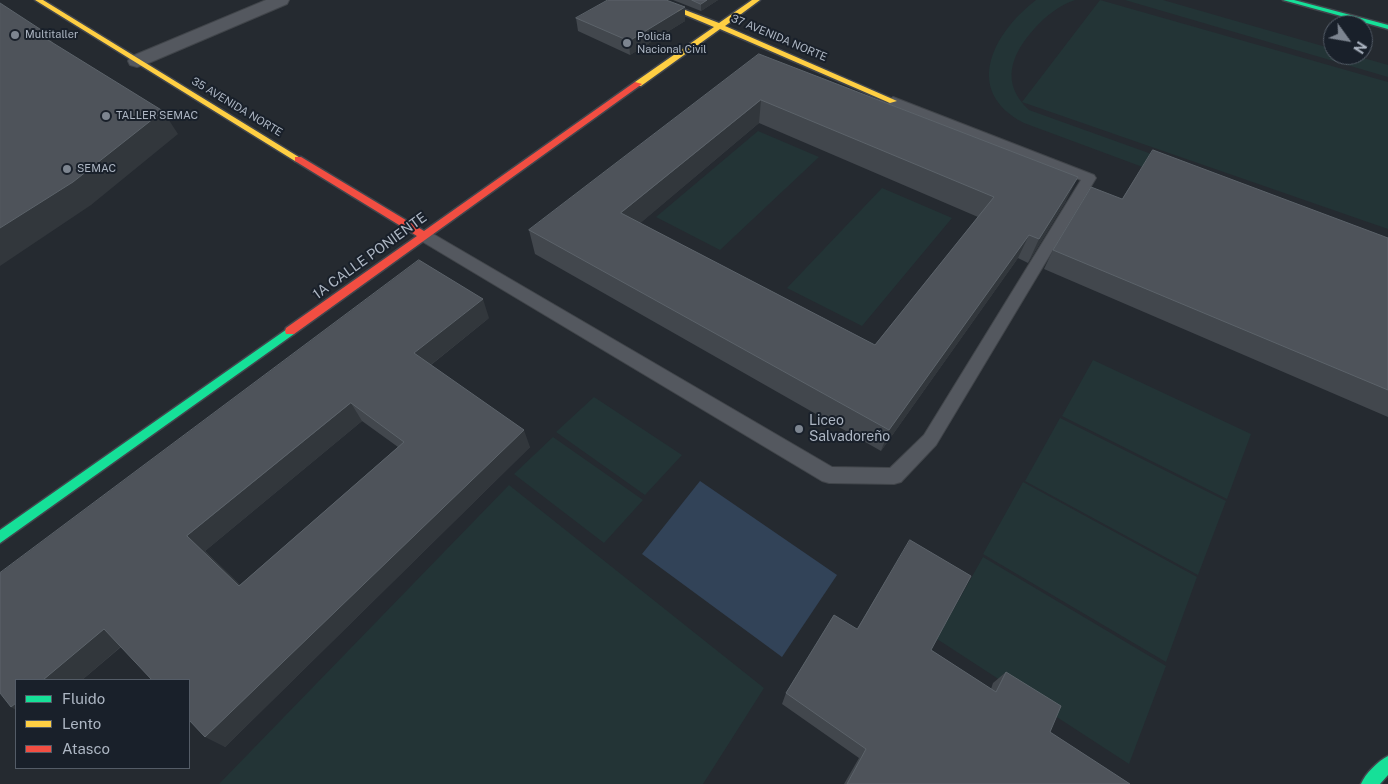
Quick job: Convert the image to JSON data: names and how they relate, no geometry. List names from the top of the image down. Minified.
{"streets":{"street":["37 AVENIDA NORTE","35 AVENIDA NORTE","1A CALLE PONIENTE"]},"crossings":[["37 AVENIDA NORTE","1A CALLE PONIENTE"],["35 AVENIDA NORTE","1A CALLE PONIENTE"]],"places":["Multitaller","Policía Nacional Civil","TALLER SEMAC","SEMAC","Liceo Salvadoreño"],"legend":["Fluido","Lento","Atasco"],"north":"bottom right"}
